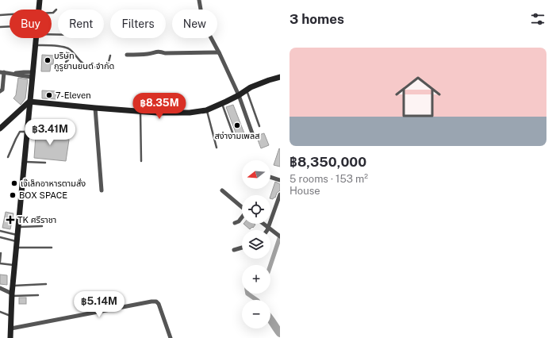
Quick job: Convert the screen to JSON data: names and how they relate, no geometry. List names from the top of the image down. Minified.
{"places":{"other":["บริษัท กูรูยานยนต์ จำกัด","7-Eleven","สง่างามเพลส","เจ๊เล็กอาหารตามสั่ง","BOX SPACE"],"health":["TK ศรีราชา"]},"north":"left","page":{"heading":"3 homes","chip":["Buy","Rent","Filters","New"],"list":[{"name":"฿8,350,000","note":"5 rooms · 153 m² · House"}],"price":["฿8.35M","฿3.41M","฿5.14M"],"map_buttons":["+","−"]}}
